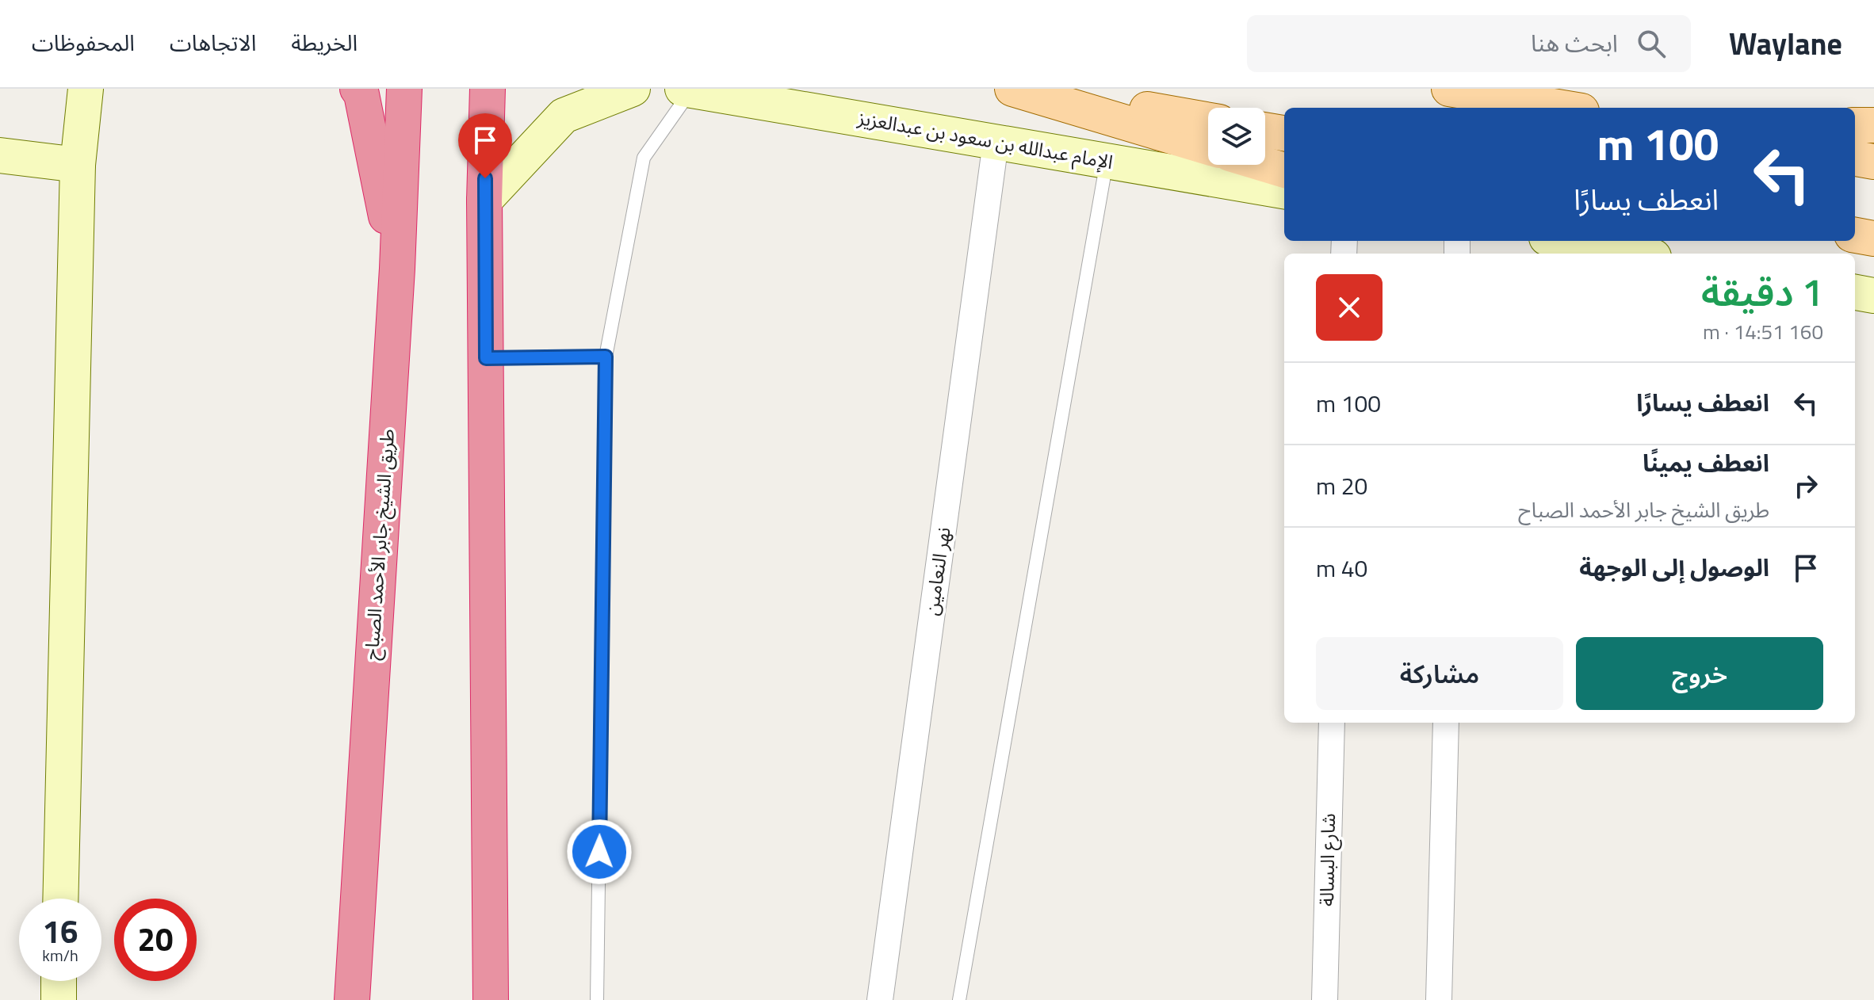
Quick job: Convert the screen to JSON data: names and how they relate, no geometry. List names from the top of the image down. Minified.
{"streets":{"highway":["طريق الشيخ جابر الأحمد الصباح"],"street":["الإمام عبدالله بن سعود بن عبدالعزيز","نهر النعامين","شارع البسالة"]},"crossings":[["الإمام عبدالله بن سعود بن عبدالعزيز","نهر النعامين"]],"page":{"header":"Waylane","search":"ابحث هنا","nav":["الخريطة","الاتجاهات","المحفوظات"],"turn":["100 m","انعطف يسارًا"],"heading":["1 دقيقة","160 m · 14:51"],"list":[{"name":"انعطف يسارًا","value":"100 m"},{"name":"انعطف يمينًا","note":"طريق الشيخ جابر الأحمد الصباح","value":"20 m"},{"name":"الوصول إلى الوجهة","value":"40 m"}],"buttons":["خروج","مشاركة"],"speed":"16 km/h","limit":"20"}}
